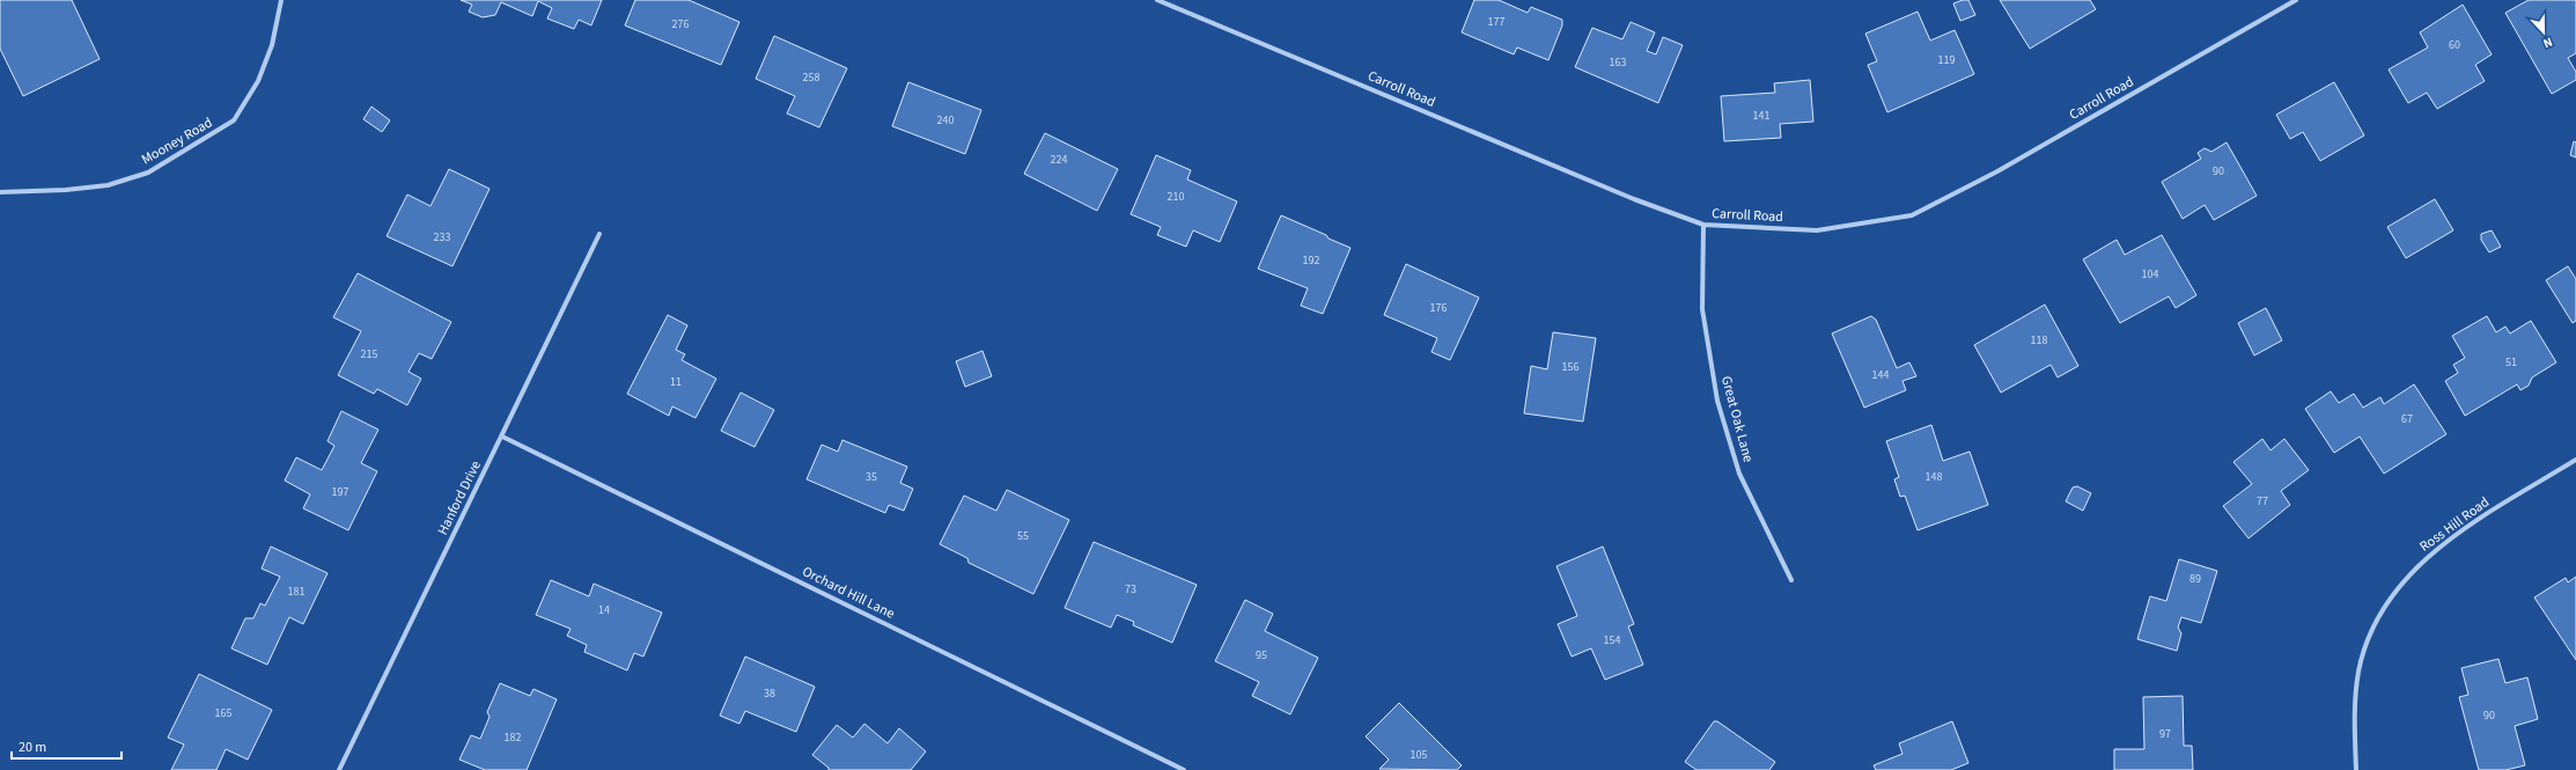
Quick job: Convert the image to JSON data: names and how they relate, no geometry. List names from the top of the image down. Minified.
{"streets":{"street":["Carroll Road","Mooney Road","Great Oak Lane","Hanford Drive","Ross Hill Road","Orchard Hill Lane"]},"crossings":[["Carroll Road","Great Oak Lane"],["Hanford Drive","Orchard Hill Lane"]],"house_numbers":["177","276","60","119","163","258","141","240","224","90","210","233","192","104","176","118","215","51","156","144","11","67","35","148","197","77","55","89","73","181","14","154","95","38","165","90","97","182","105"],"scale_bar":"20 m","north":"bottom"}
